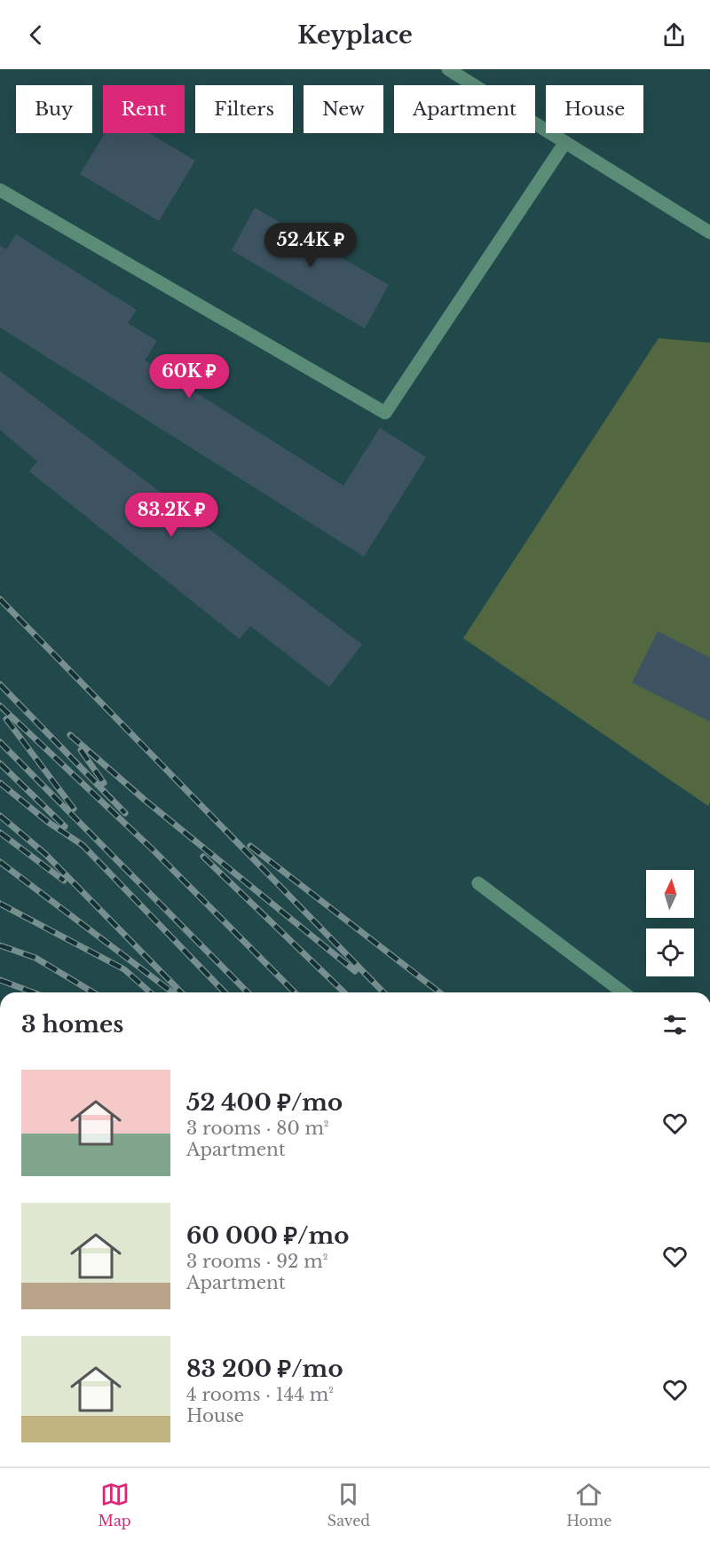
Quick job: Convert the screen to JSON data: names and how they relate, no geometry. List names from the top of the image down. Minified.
{"north":"top","page":{"header":"Keyplace","chip":["Buy","Rent","Filters","New","Apartment","House"],"price":["52.4K ₽","60K ₽","83.2K ₽"],"heading":"3 homes","list":[{"name":"52 400 ₽/mo","note":"3 rooms · 80 m² · Apartment"},{"name":"60 000 ₽/mo","note":"3 rooms · 92 m² · Apartment"},{"name":"83 200 ₽/mo","note":"4 rooms · 144 m² · House"}],"tabs":["Map","Saved","Home"]}}
